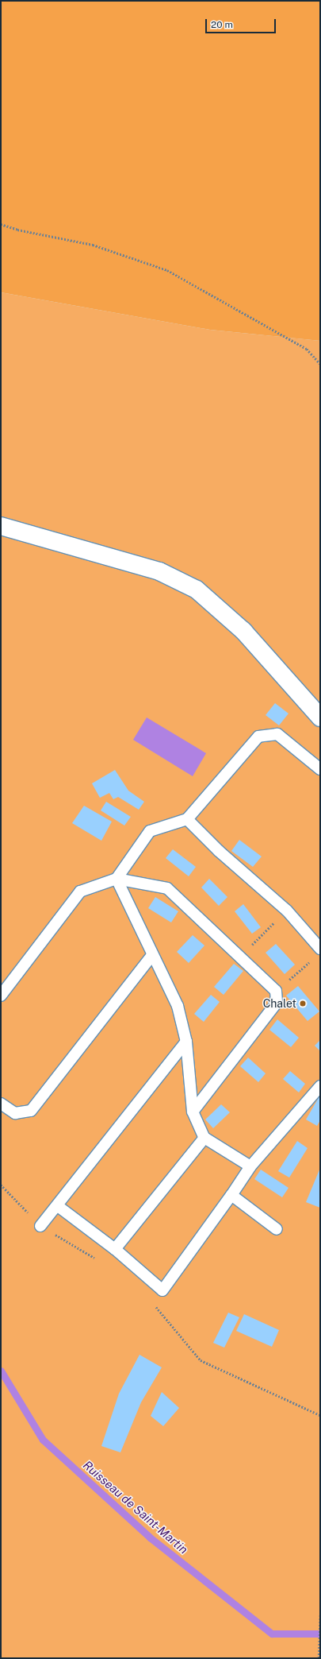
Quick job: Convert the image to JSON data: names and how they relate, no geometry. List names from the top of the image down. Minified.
{"water":["Ruisseau de Saint-Martin"],"places":["Chalet"],"scale_bar":"20 m"}
